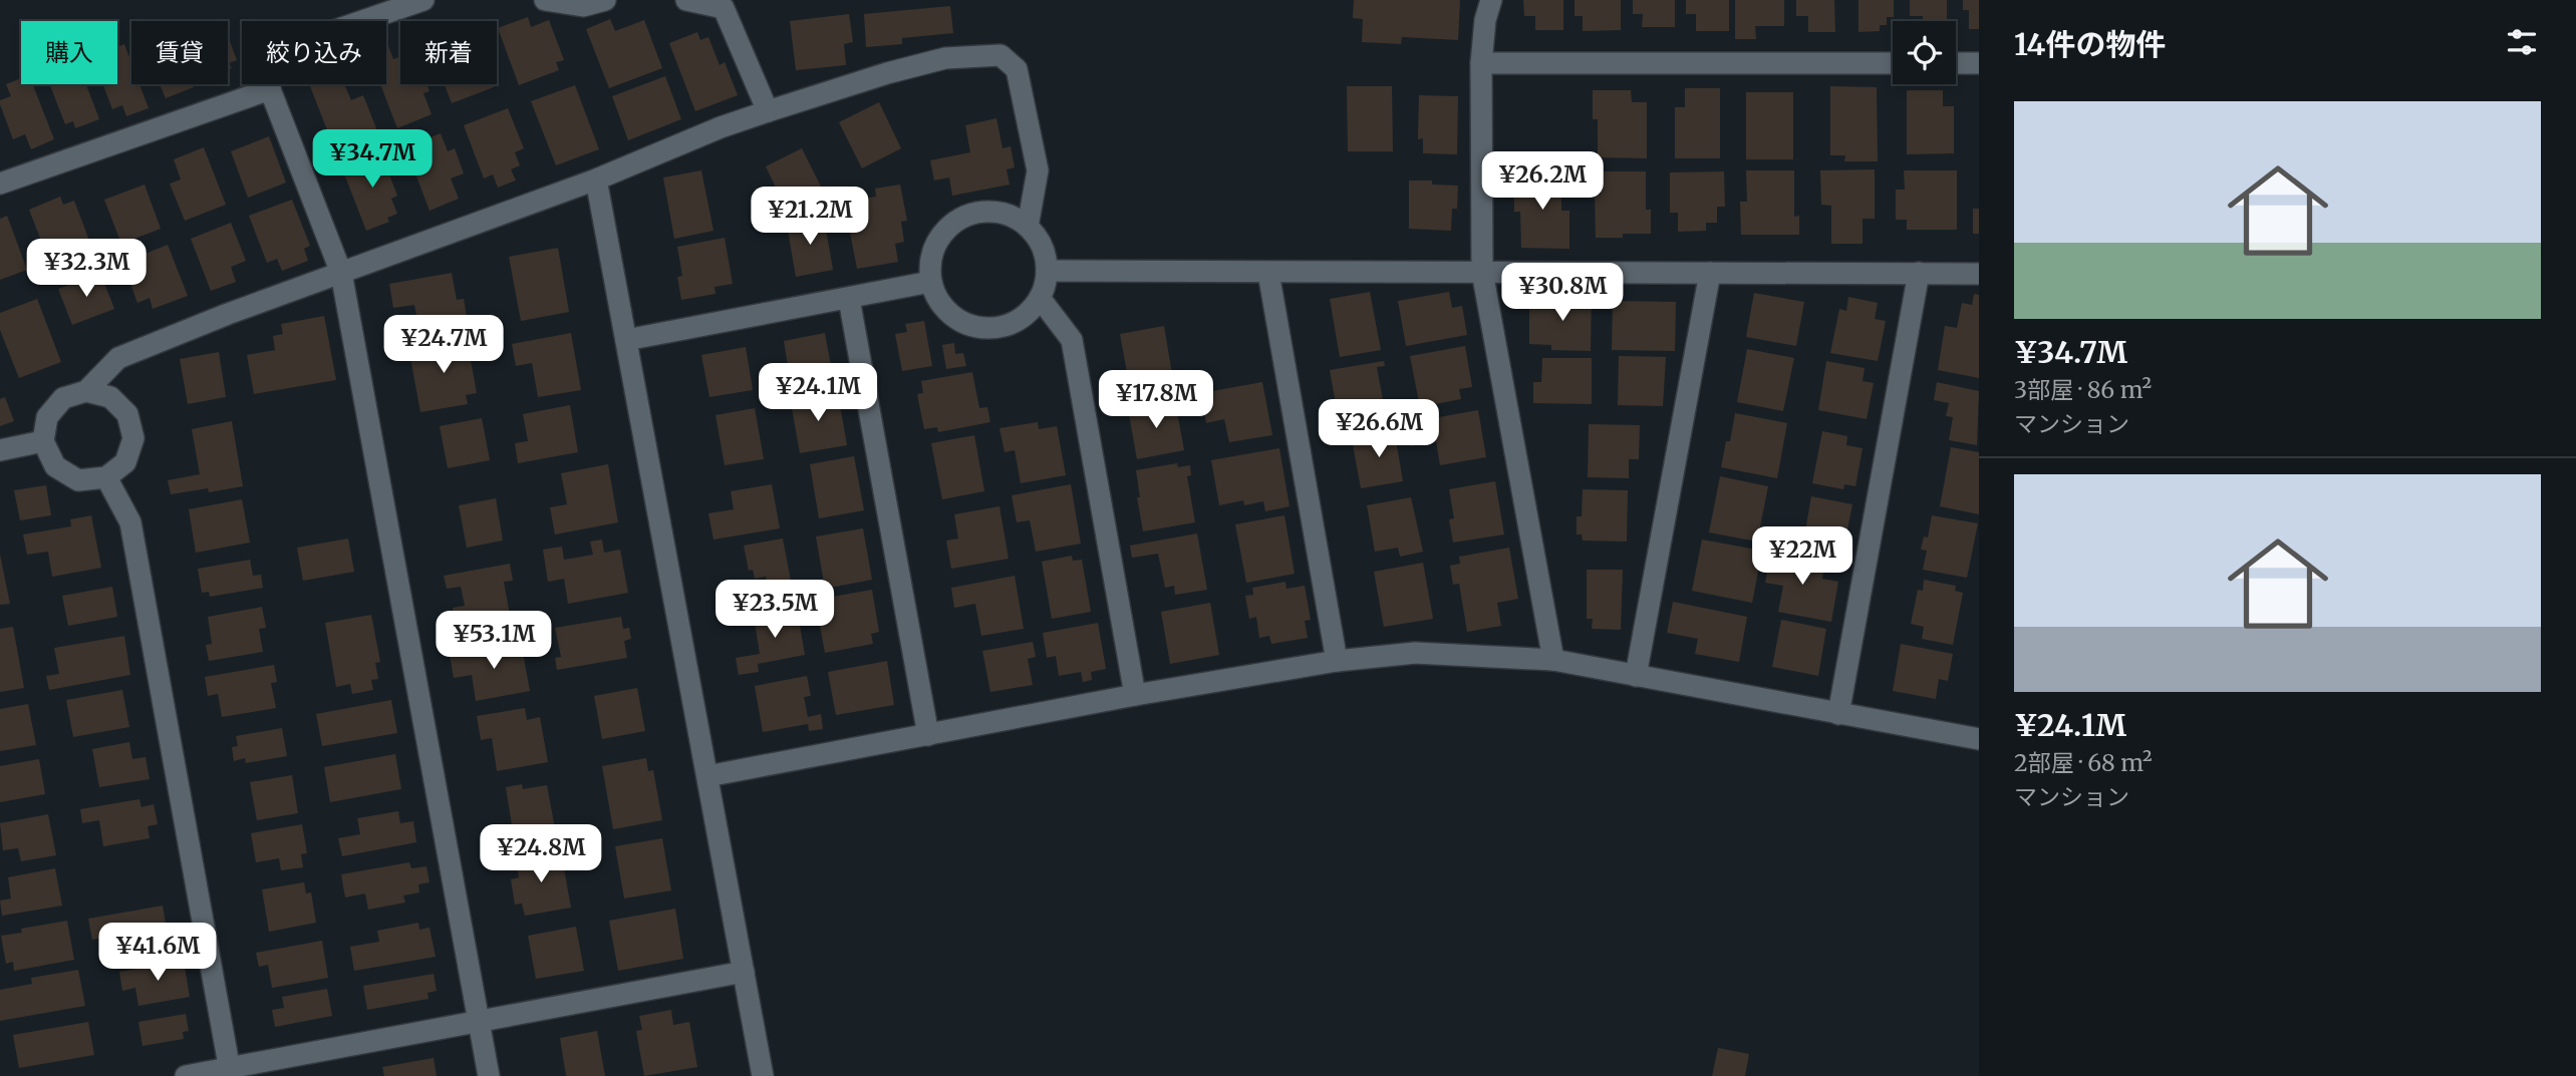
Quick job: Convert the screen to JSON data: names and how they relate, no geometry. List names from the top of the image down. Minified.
{"page":{"heading":"14件の物件","chip":["購入","賃貸","絞り込み","新着"],"list":[{"name":"¥34.7M","note":"3部屋 · 86 m² · マンション"},{"name":"¥24.1M","note":"2部屋 · 68 m² · マンション"}],"price":["¥34.7M","¥26.2M","¥21.2M","¥32.3M","¥30.8M","¥24.7M","¥24.1M","¥17.8M","¥26.6M","¥22M","¥23.5M","¥53.1M","¥24.8M","¥41.6M"]}}
